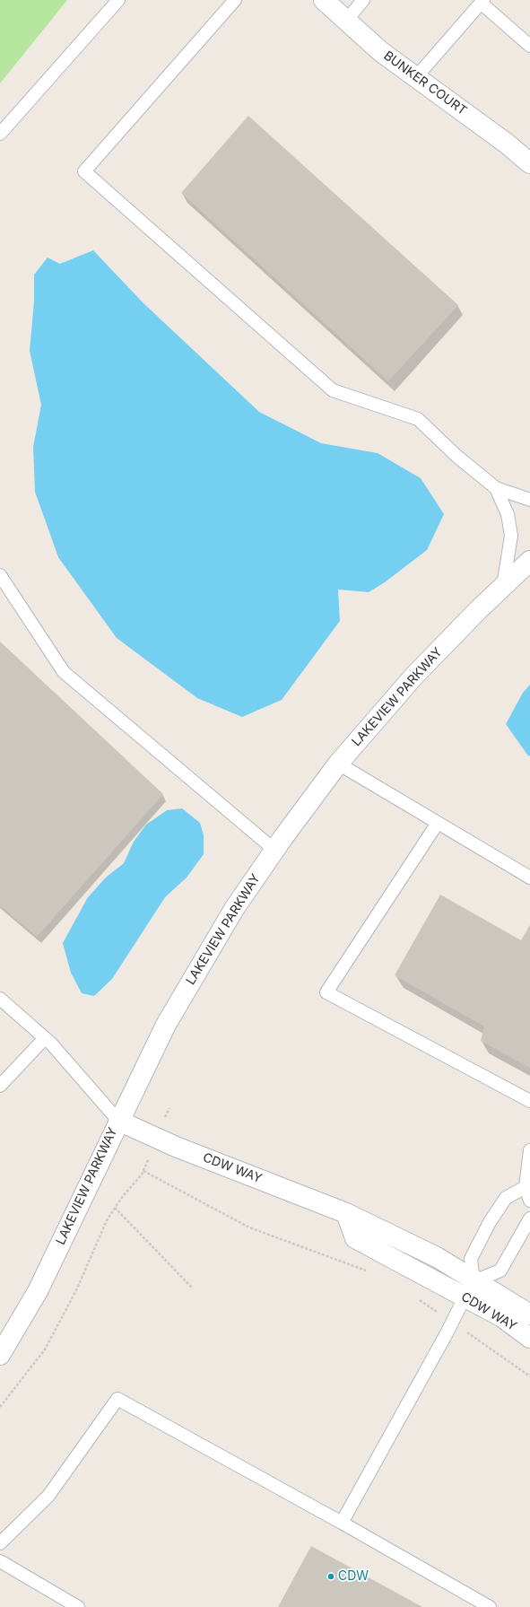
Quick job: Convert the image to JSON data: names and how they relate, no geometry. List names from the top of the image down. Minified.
{"streets":{"street":["BUNKER COURT","LAKEVIEW PARKWAY","CDW WAY"]},"crossings":[["LAKEVIEW PARKWAY","CDW WAY"]],"places":["CDW"]}
